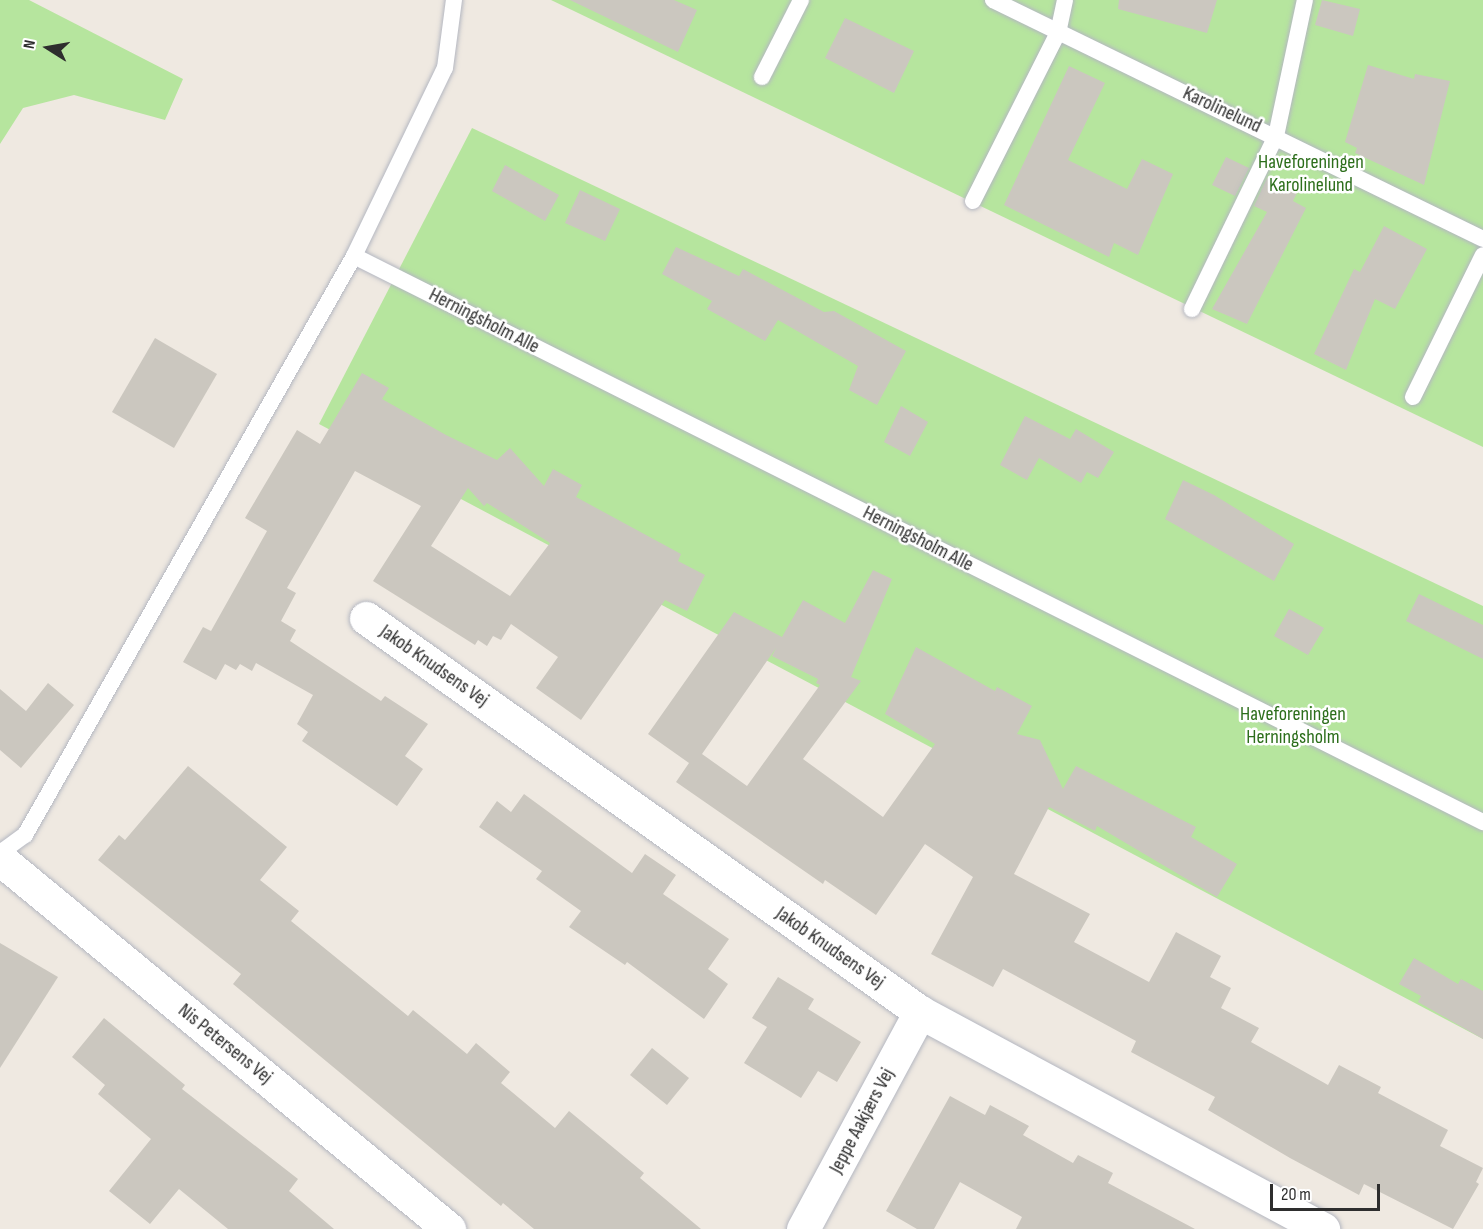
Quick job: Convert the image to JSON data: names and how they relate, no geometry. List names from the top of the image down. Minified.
{"streets":{"street":["Jakob Knudsens Vej","Nis Petersens Vej","Jeppe Aakjærs Vej"],"lane":["Karolinelund","Herningsholm Alle"]},"crossings":[["Jakob Knudsens Vej","Jeppe Aakjærs Vej"]],"parks":["Haveforeningen Karolinelund","Haveforeningen Herningsholm"],"scale_bar":"20 m","north":"left"}
